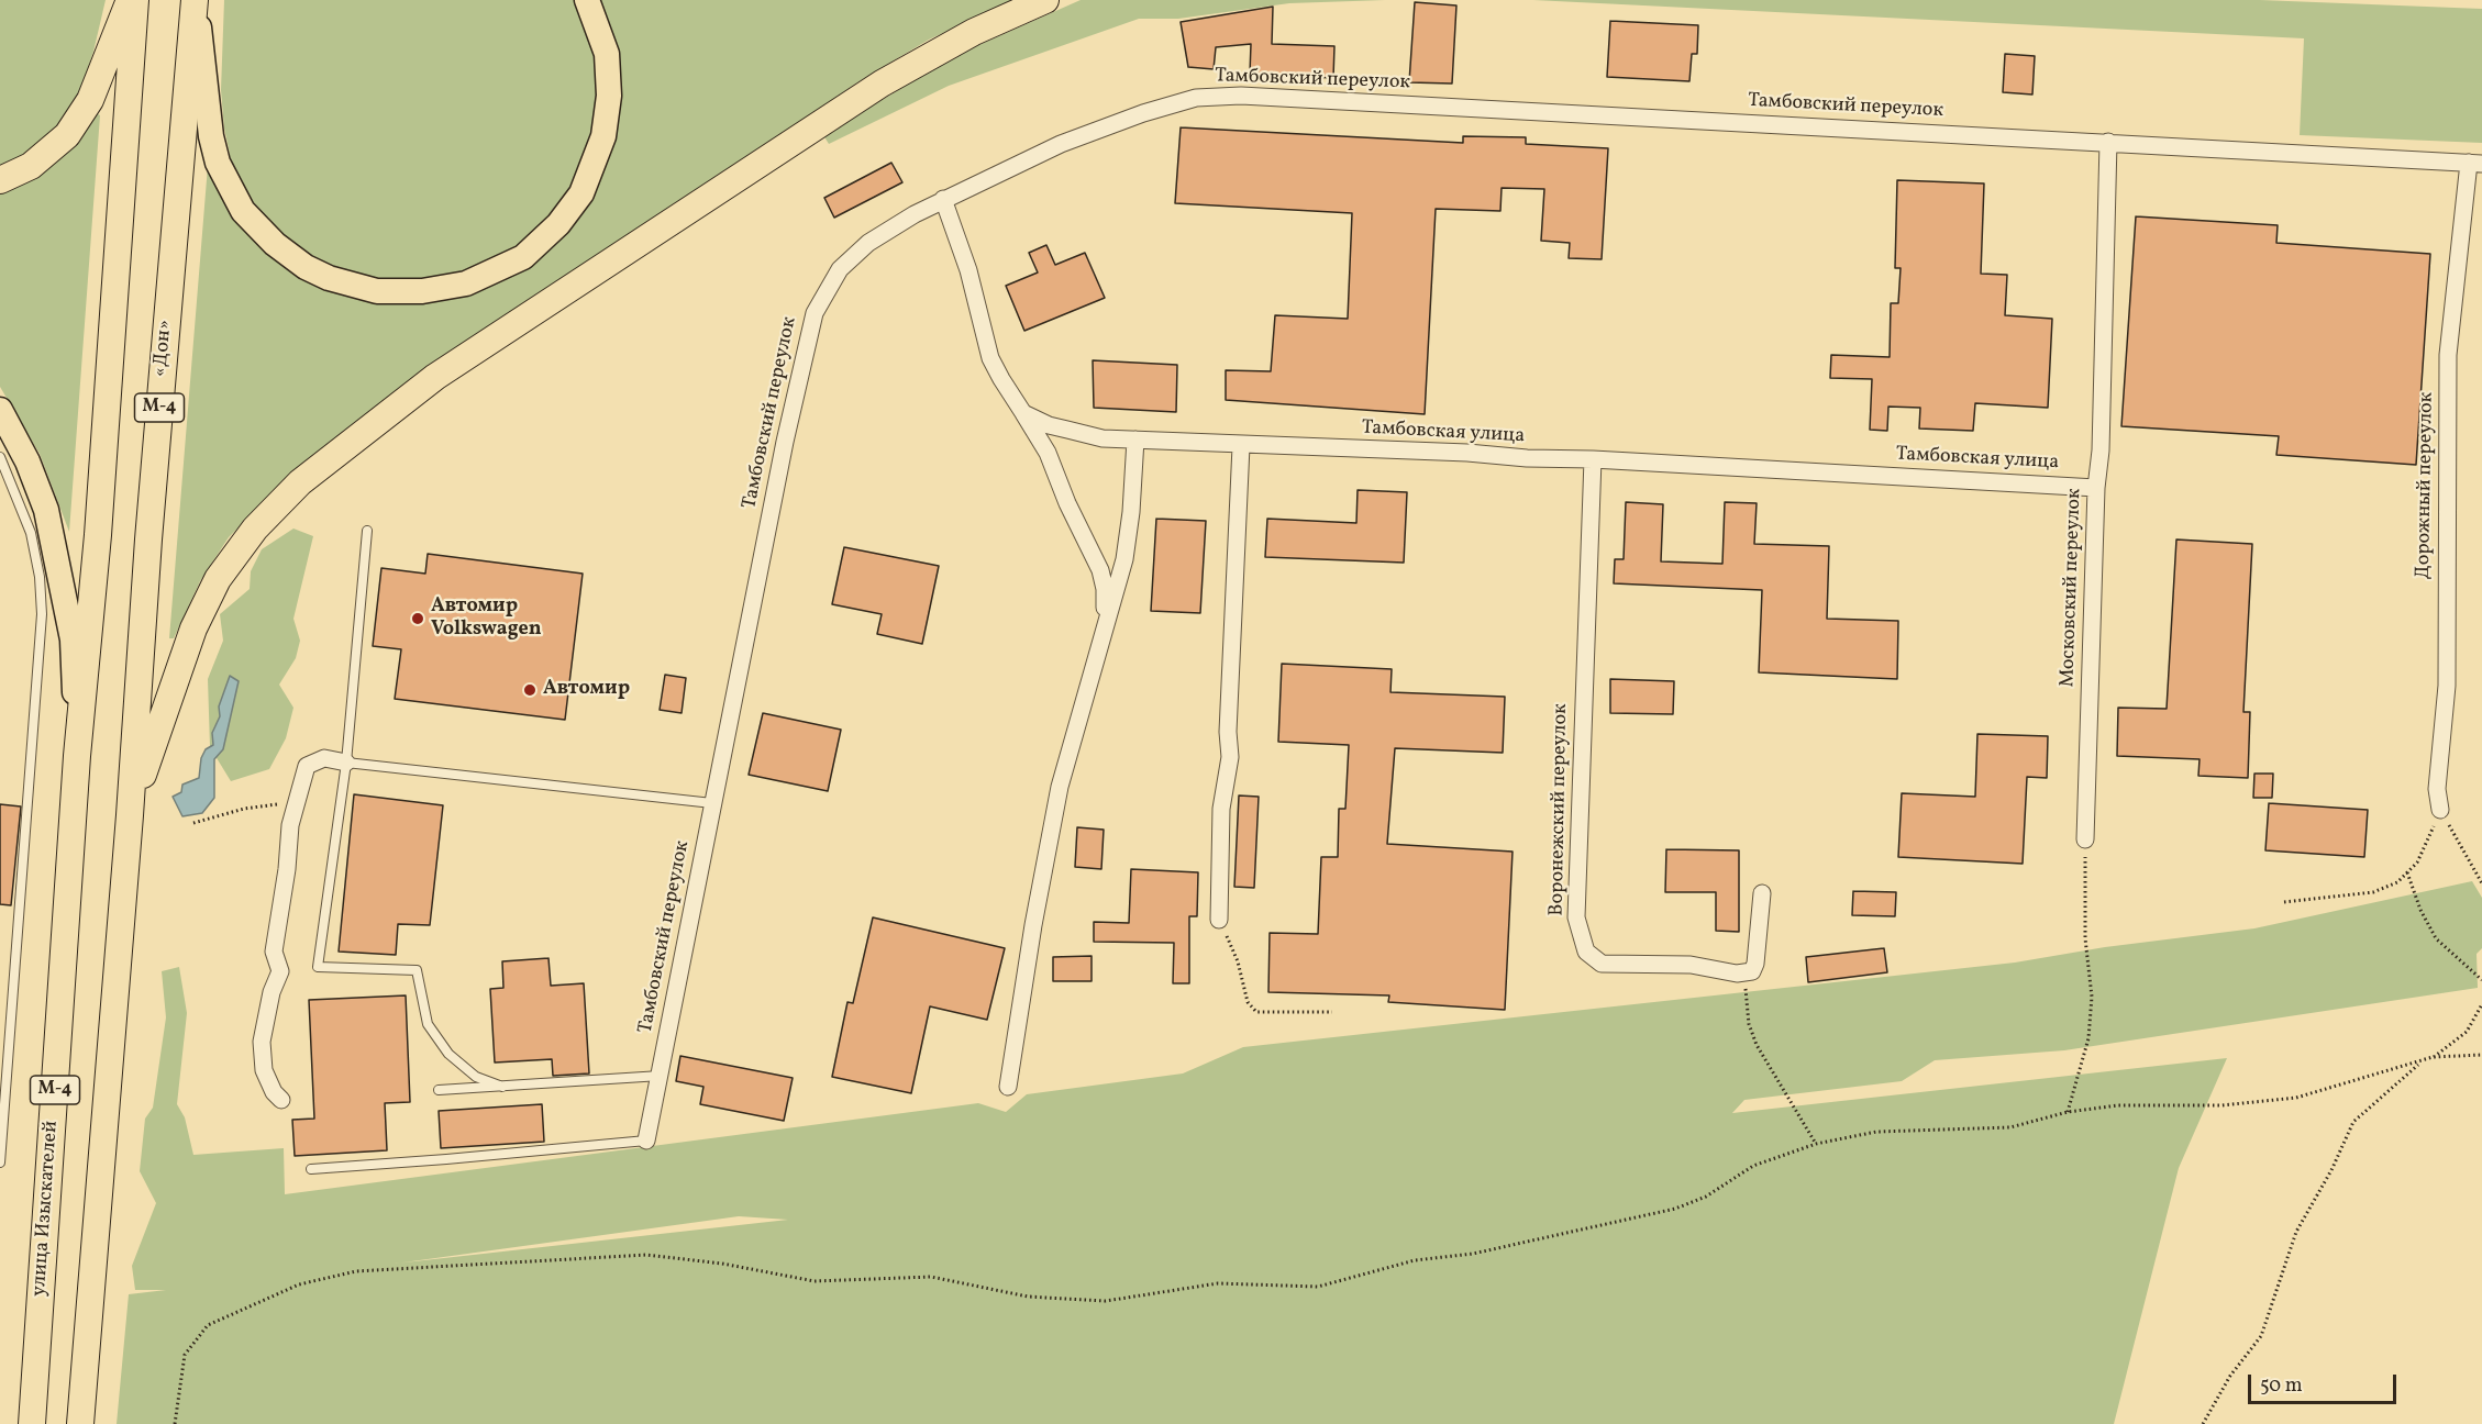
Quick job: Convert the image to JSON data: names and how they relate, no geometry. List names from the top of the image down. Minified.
{"streets":{"highway":["«Дон»","М-4","улица Изыскателей"],"street":["Тамбовский переулок","Тамбовская улица","Дорожный переулок","Московский переулок","Воронежский переулок"]},"crossings":[["Тамбовский переулок","Дорожный переулок"],["Тамбовский переулок","Московский переулок"],["«Дон»","М-4"],["М-4","улица Изыскателей"],["Тамбовская улица","Московский переулок"],["Тамбовская улица","Воронежский переулок"]],"places":["Автомир Volkswagen","Автомир"],"scale_bar":"50 m"}
